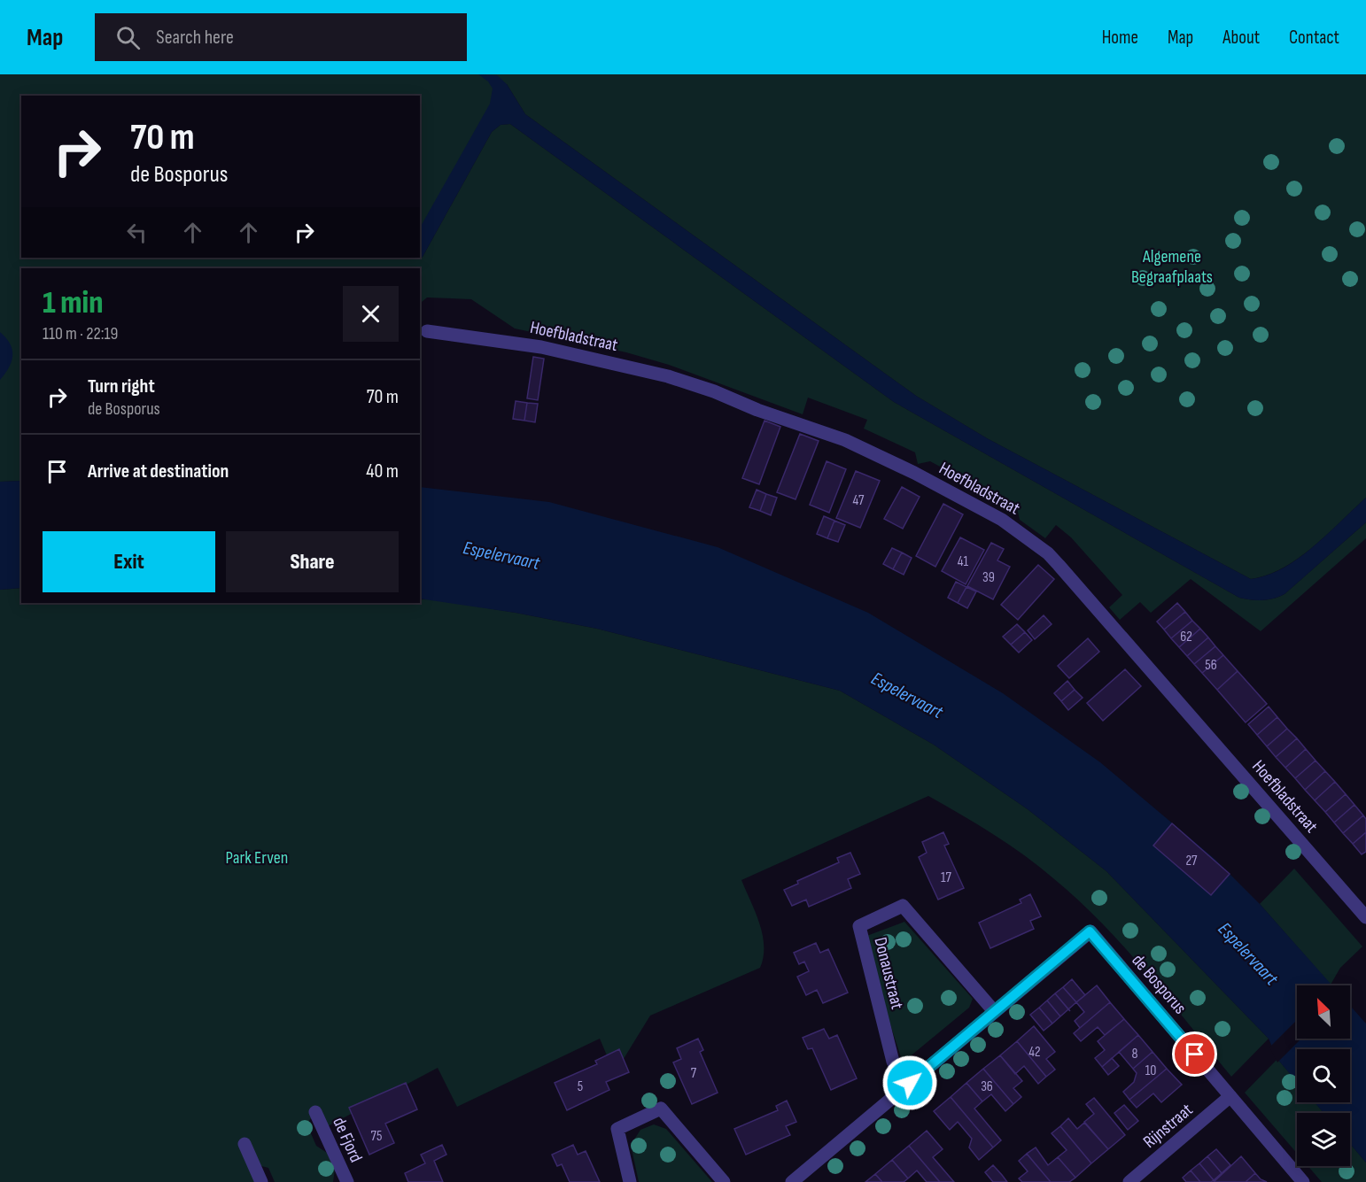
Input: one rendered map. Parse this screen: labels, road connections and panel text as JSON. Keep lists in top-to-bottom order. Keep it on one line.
{"streets":{"street":["Hoefbladstraat","Donaustraat","de Bosporus","Rijnstraat","de Fjord"]},"crossings":[["Donaustraat","de Bosporus"],["de Bosporus","Rijnstraat"]],"water":["Espelervaart"],"parks":["Algemene Begraafplaats","Park Erven"],"house_numbers":["47","41","39","62","56","27","17","42","8","10","7","5","36","75"],"north":"top left","page":{"header":"Map","search":"Search here","nav":["Home","Map","About","Contact"],"turn":["70 m","de Bosporus"],"heading":["1 min","110 m · 22:19"],"list":[{"name":"Turn right","note":"de Bosporus","value":"70 m"},{"name":"Arrive at destination","value":"40 m"}],"buttons":["Exit","Share"]}}
